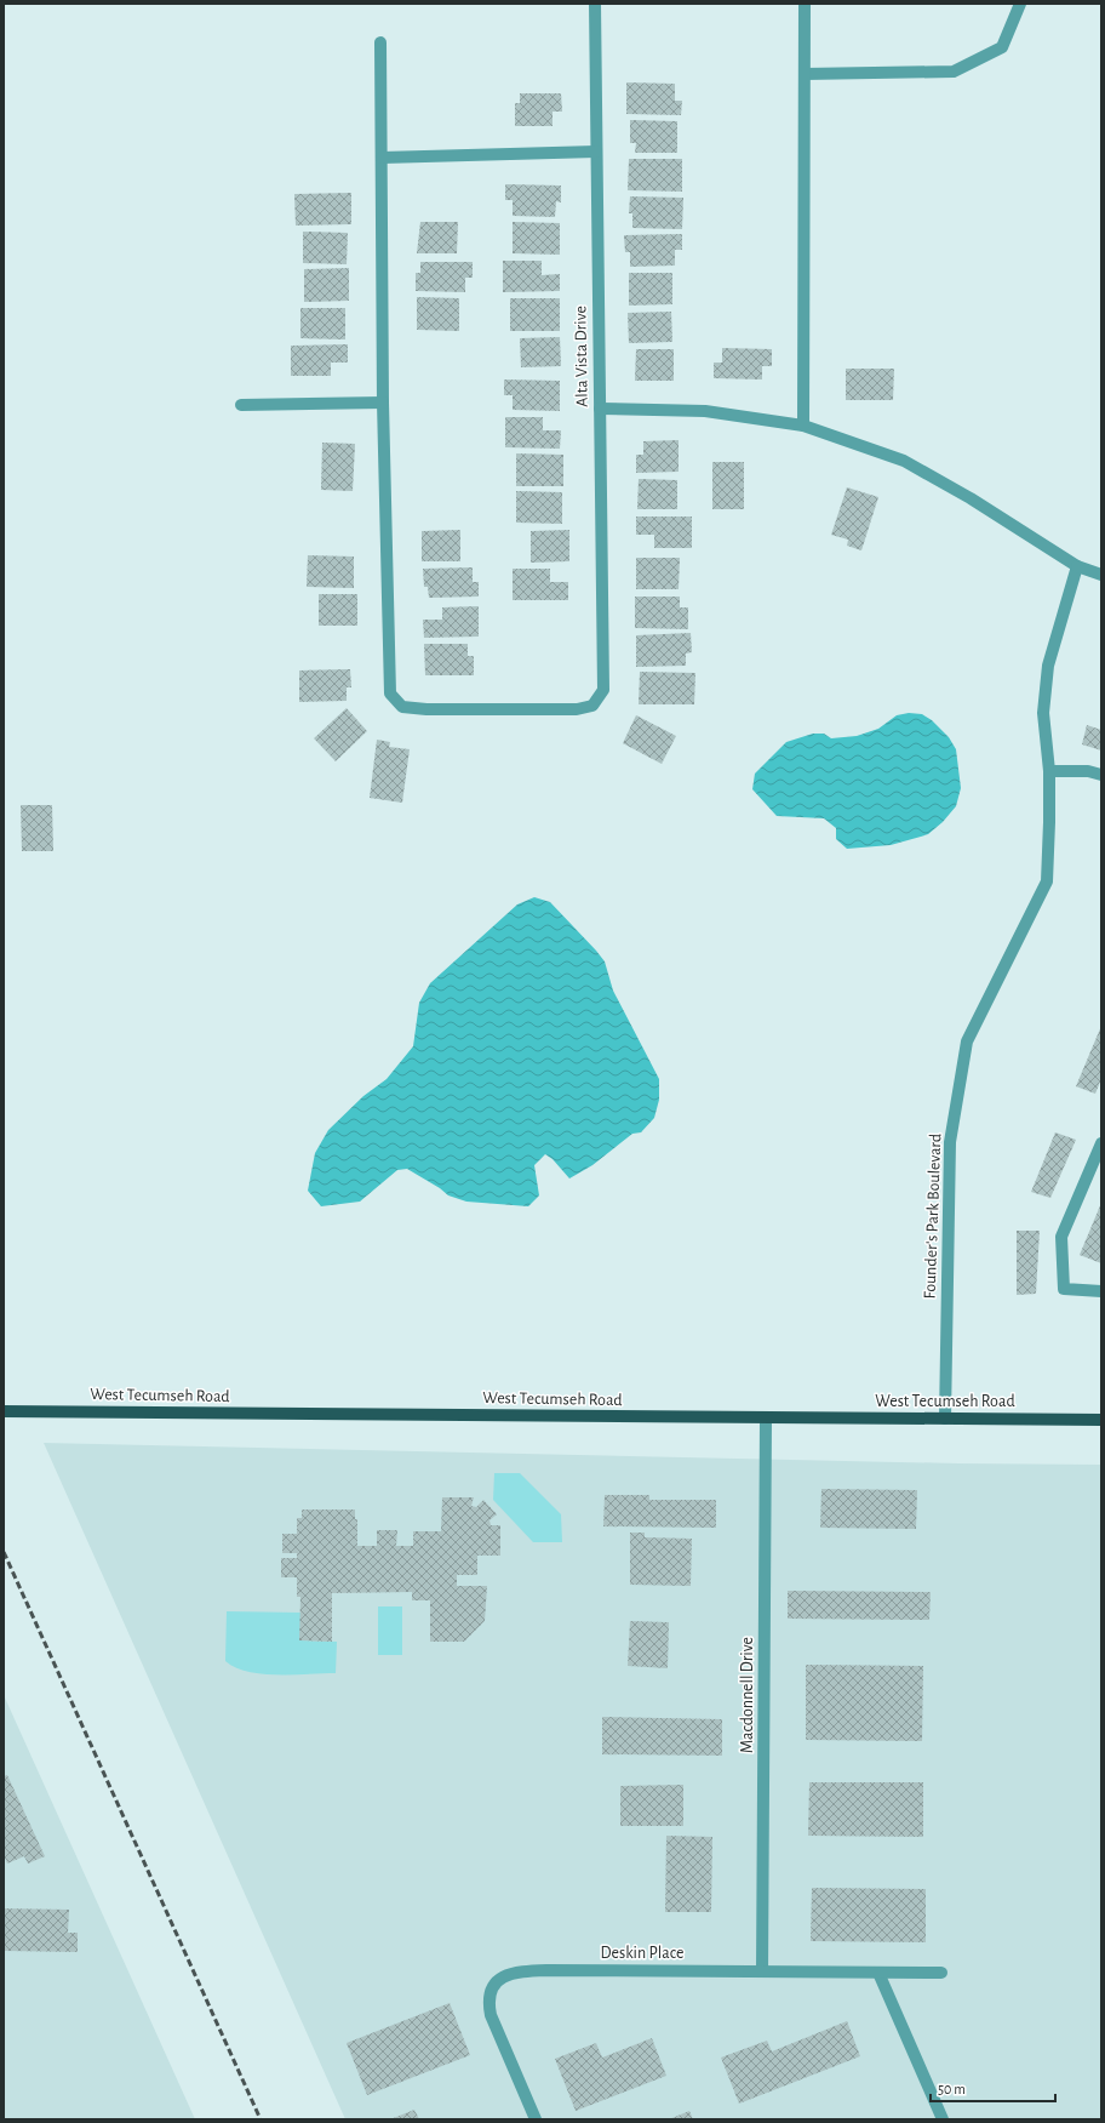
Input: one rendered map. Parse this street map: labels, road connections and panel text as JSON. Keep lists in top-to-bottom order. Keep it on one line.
{"streets":{"main road":["West Tecumseh Road"],"street":["Alta Vista Drive","Founder's Park Boulevard","Macdonnell Drive","Deskin Place"]},"crossings":[["Founder's Park Boulevard","West Tecumseh Road"],["West Tecumseh Road","Macdonnell Drive"],["Macdonnell Drive","Deskin Place"]],"scale_bar":"50 m"}
